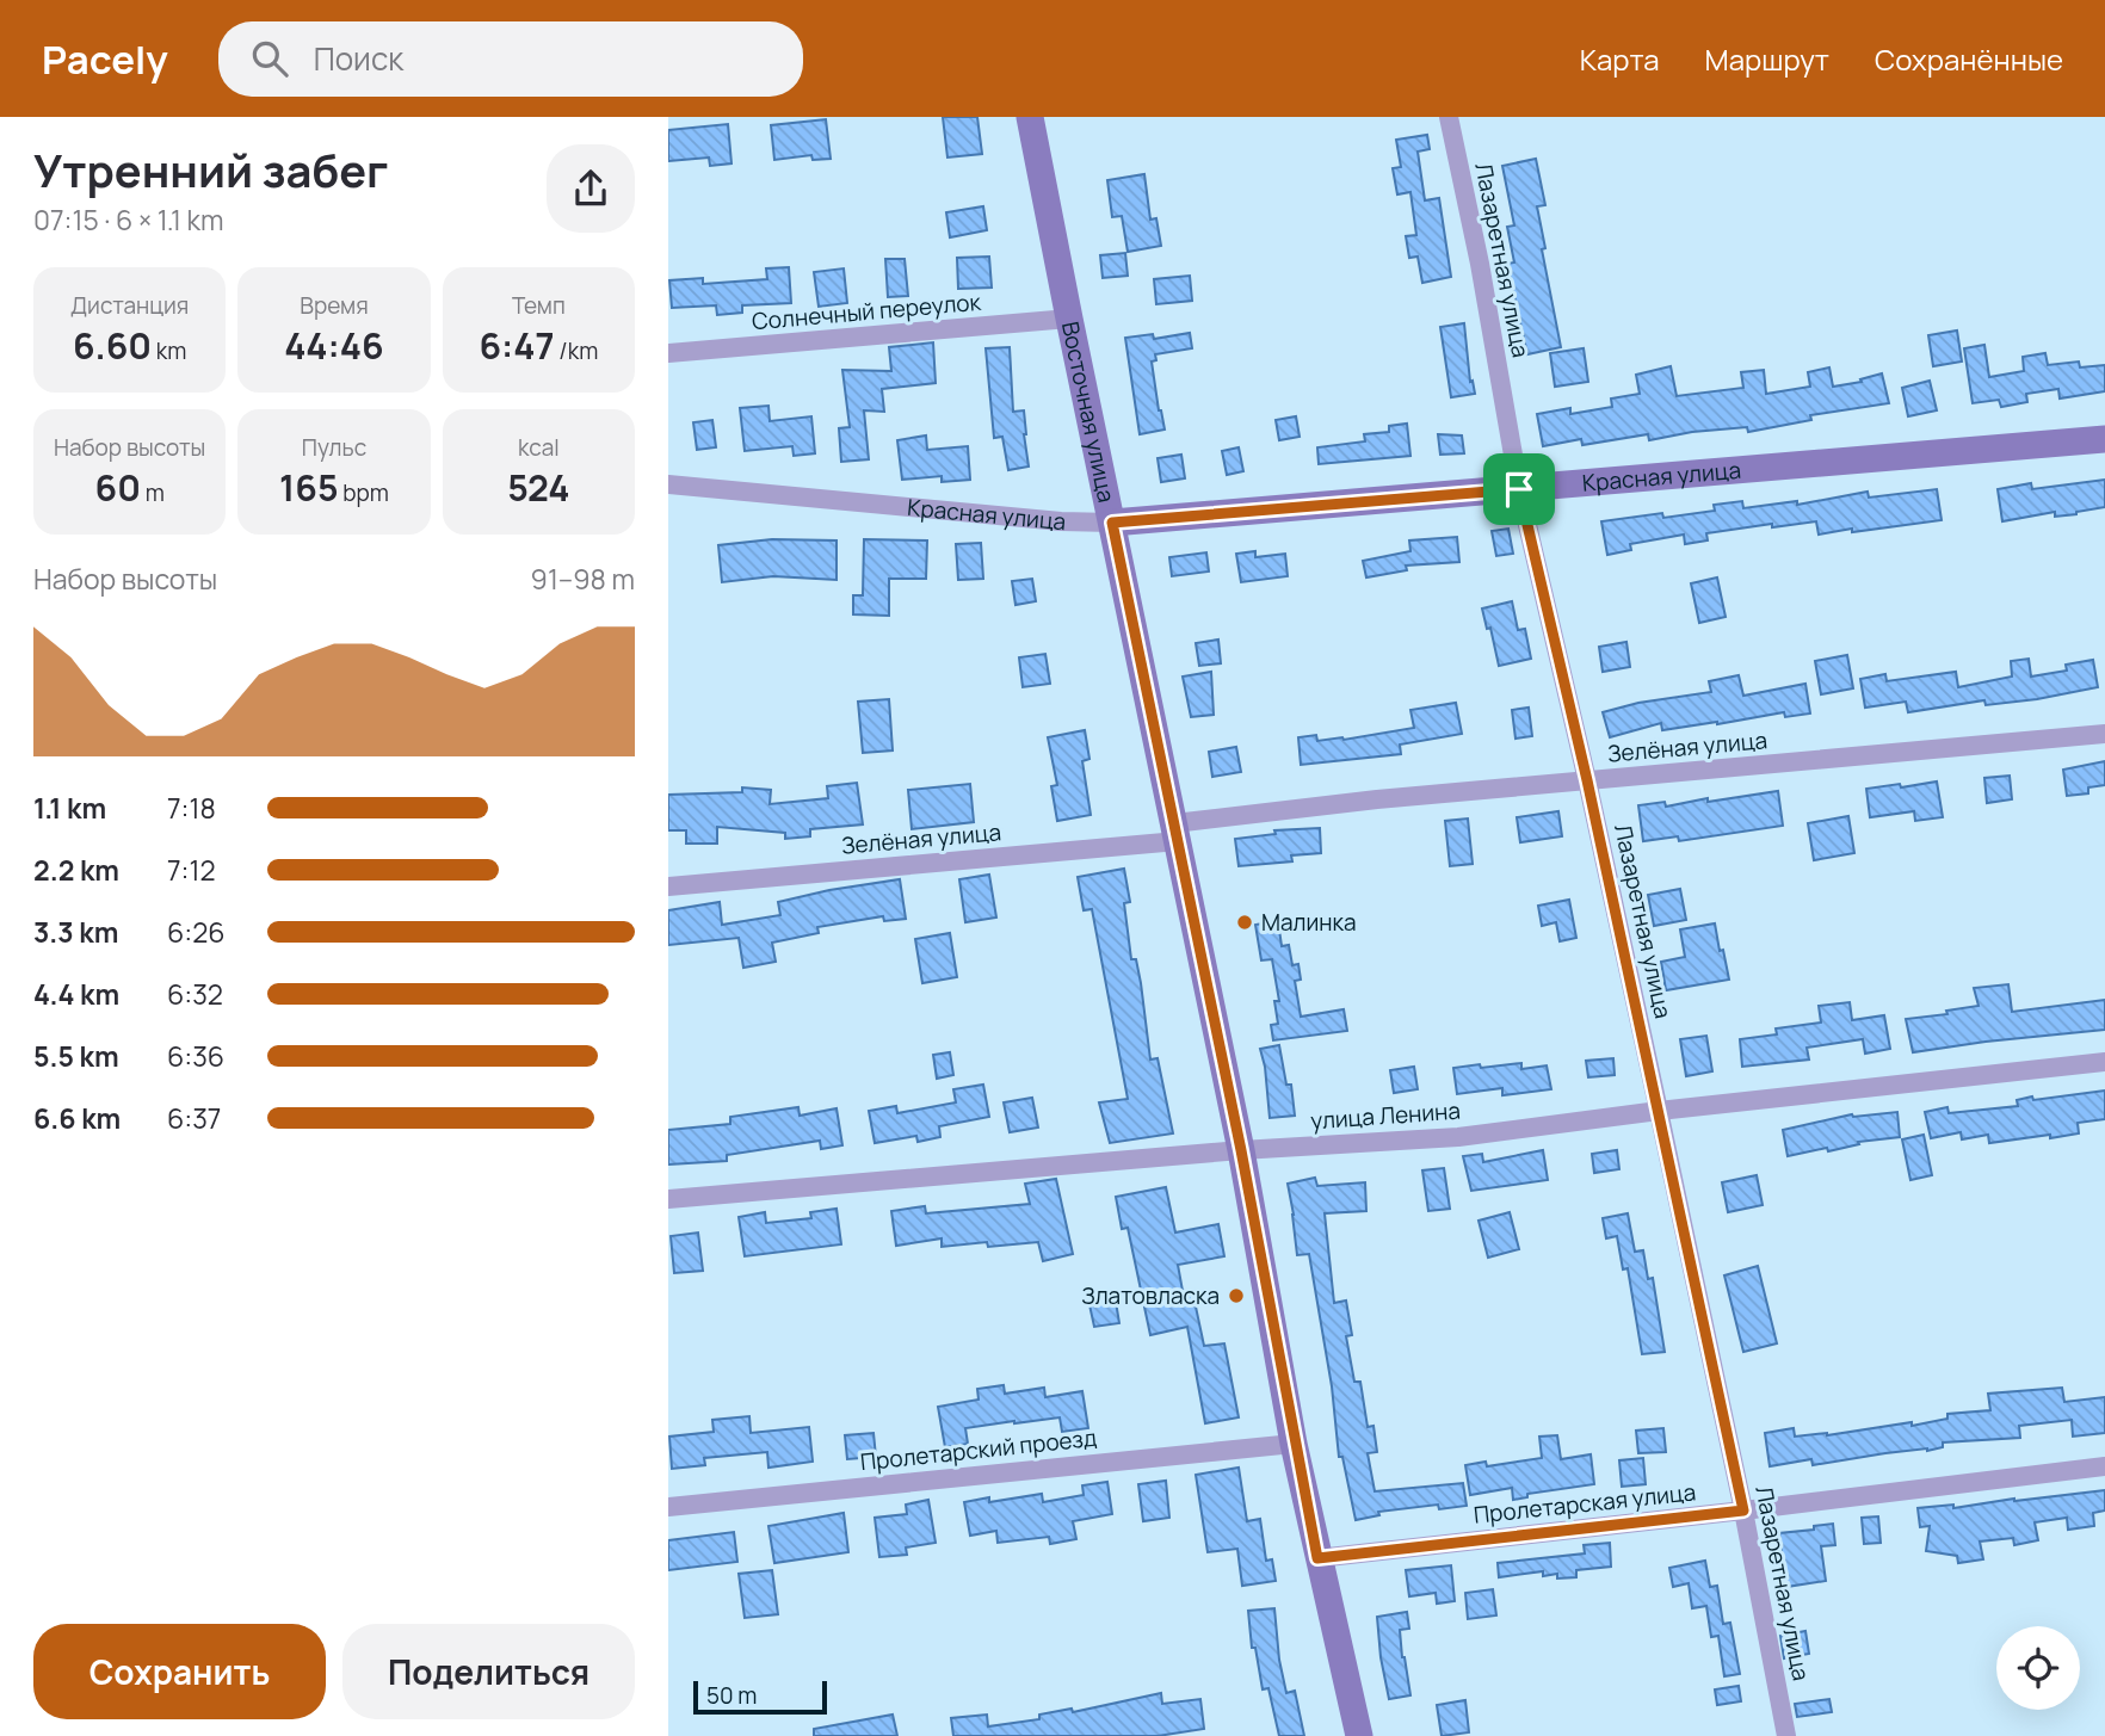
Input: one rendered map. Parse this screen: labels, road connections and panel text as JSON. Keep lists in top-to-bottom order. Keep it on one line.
{"streets":{"street":["Лазаретная улица","Солнечный переулок","Восточная улица","Красная улица","Зелёная улица","улица Ленина","Пролетарский проезд","Пролетарская улица"]},"crossings":[["Лазаретная улица","Красная улица"],["Лазаретная улица","Зелёная улица"],["Лазаретная улица","улица Ленина"],["Лазаретная улица","Пролетарская улица"],["Солнечный переулок","Восточная улица"],["Восточная улица","Красная улица"],["Восточная улица","Зелёная улица"],["Восточная улица","улица Ленина"],["Восточная улица","Пролетарский проезд"],["Восточная улица","Пролетарская улица"]],"places":["Малинка","Златовласка"],"scale_bar":"50 m","page":{"header":"Pacely","search":"Поиск","nav":["Карта","Маршрут","Сохранённые"],"heading":["Утренний забег","07:15 · 6 × 1.1 km"],"stats":[["Дистанция","6.60 km"],["Время","44:46"],["Темп","6:47 /km"],["Набор высоты","60 m"],["Пульс","165 bpm"],["kcal","524"]],"chart":["Набор высоты","91–98 m"],"list":[{"name":"1.1 km","note":"7:18"},{"name":"2.2 km","note":"7:12"},{"name":"3.3 km","note":"6:26"},{"name":"4.4 km","note":"6:32"},{"name":"5.5 km","note":"6:36"},{"name":"6.6 km","note":"6:37"}],"buttons":["Сохранить","Поделиться"],"scale":"50 m"}}
